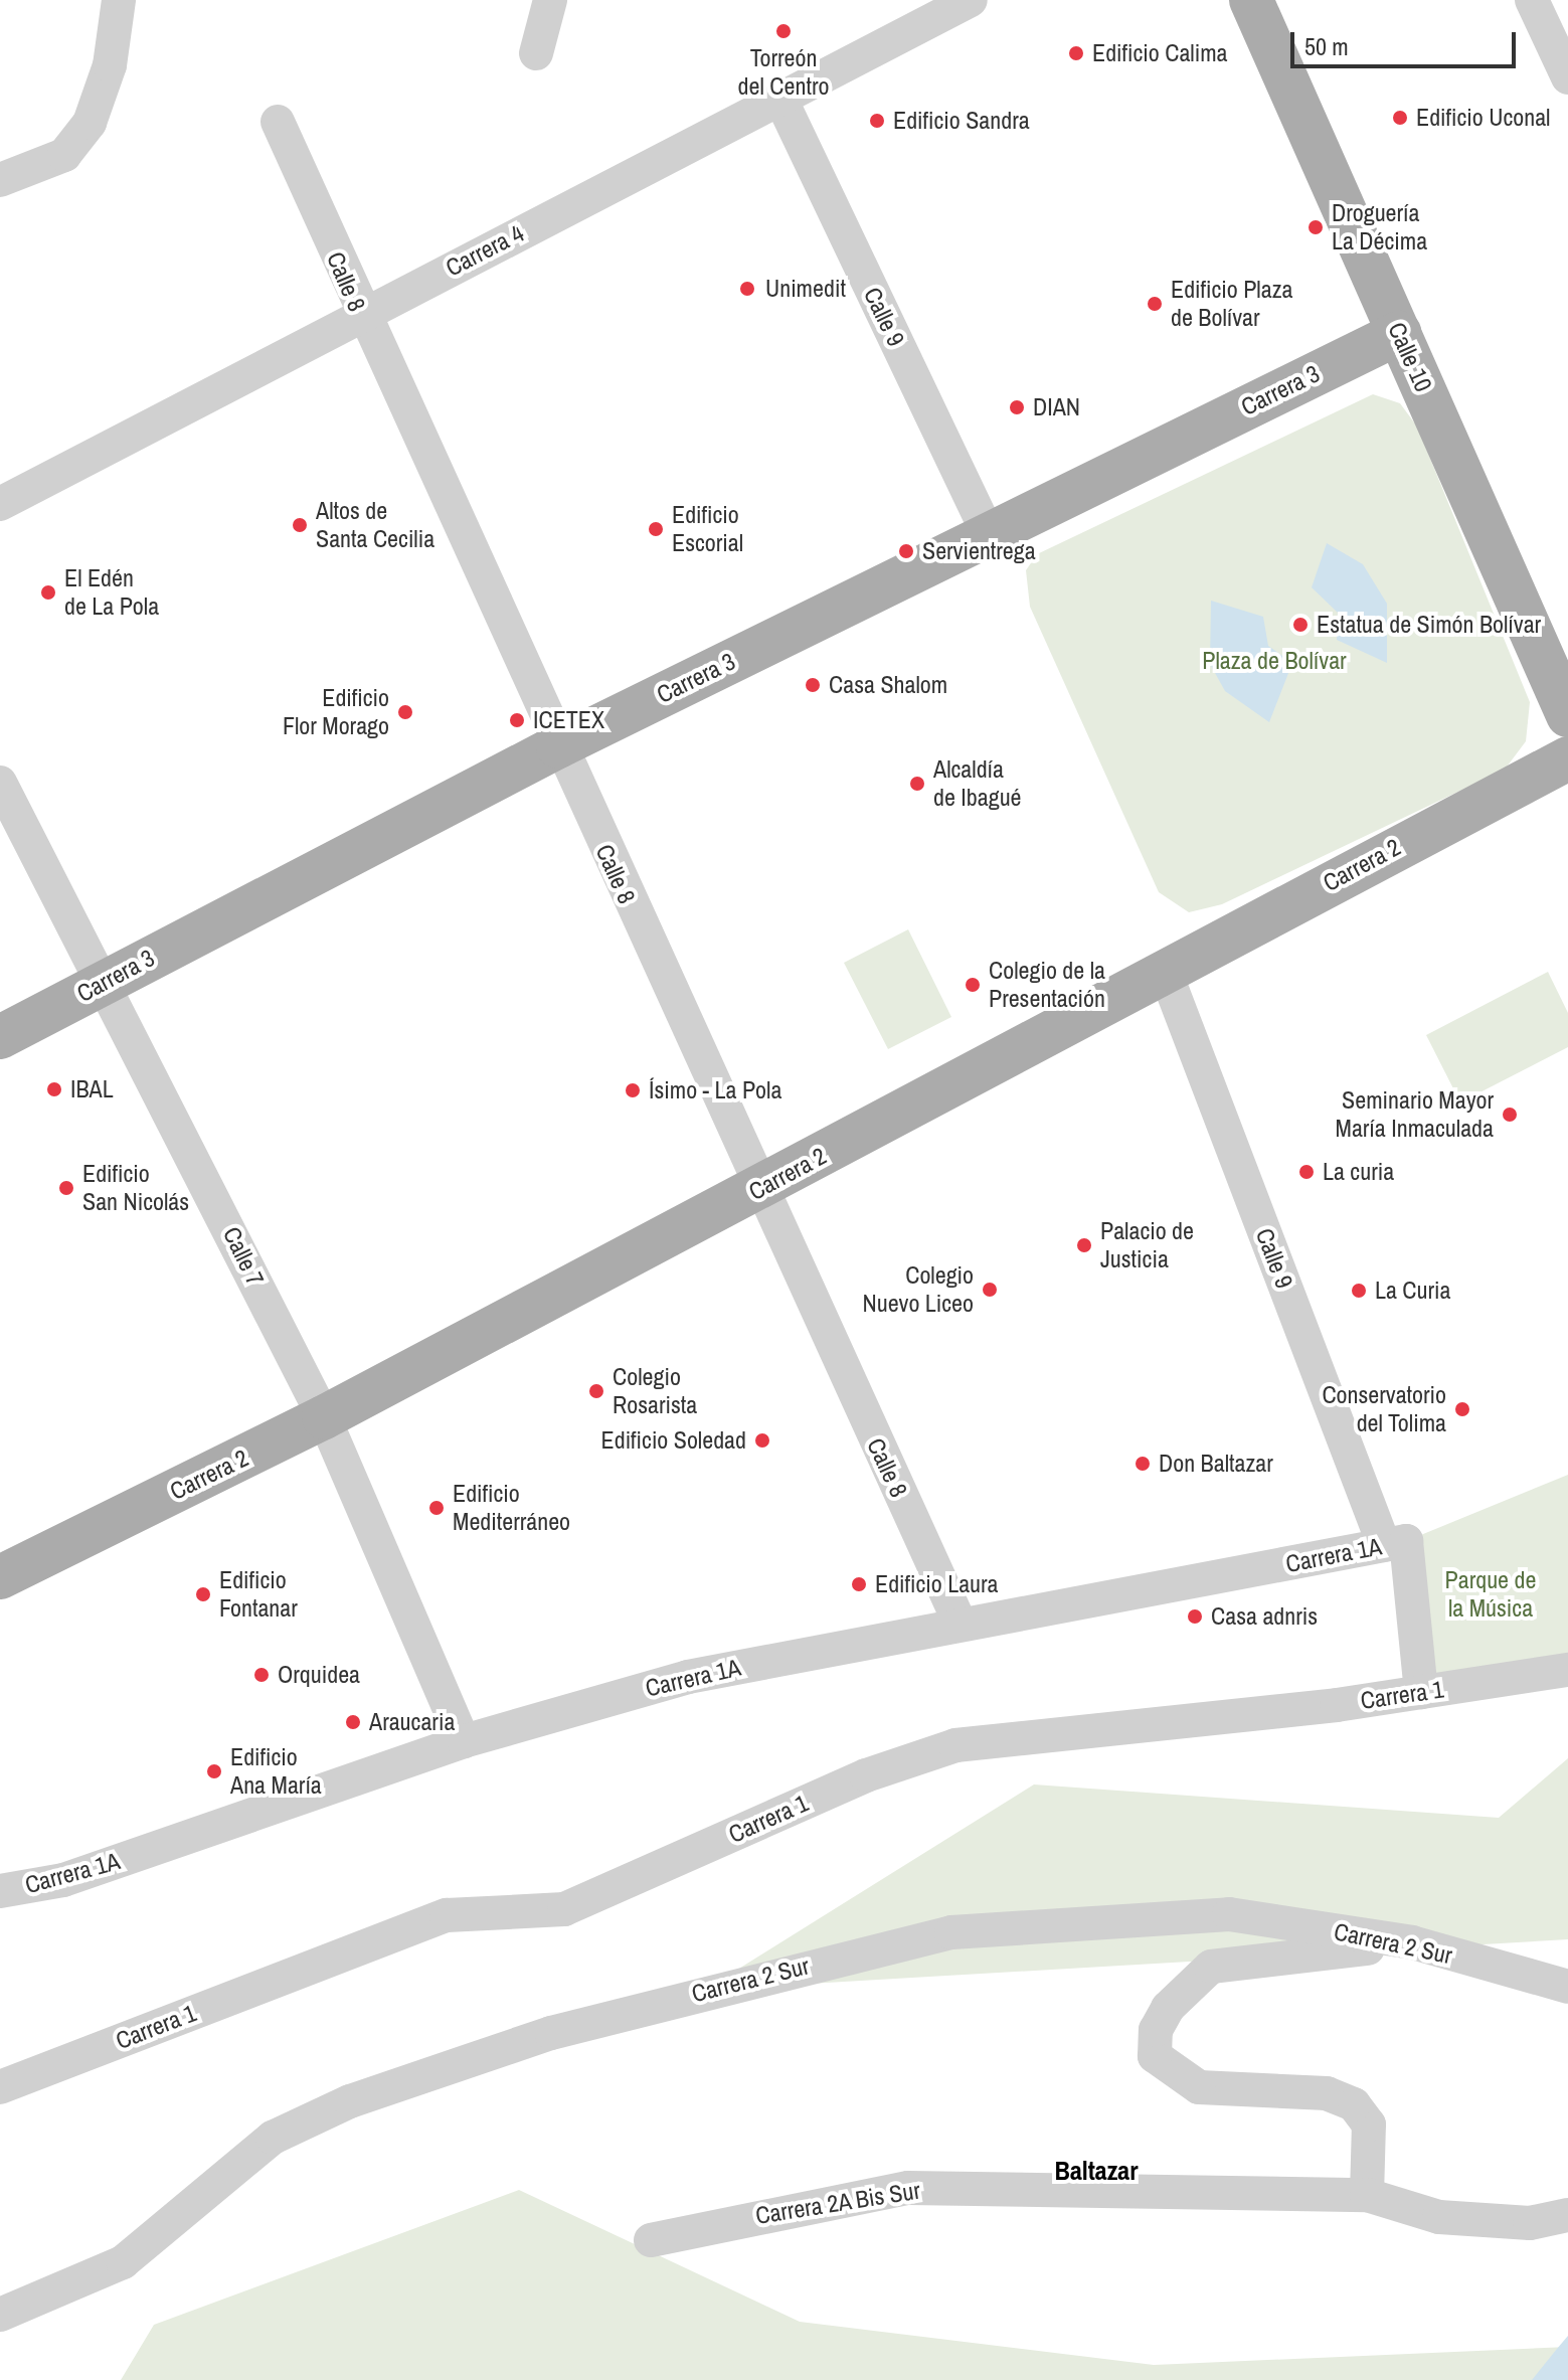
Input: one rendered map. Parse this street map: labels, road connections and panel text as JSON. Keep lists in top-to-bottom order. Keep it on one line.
{"streets":{"main road":["Calle 10","Carrera 3","Carrera 2"],"street":["Carrera 4","Calle 8","Calle 9","Calle 7","Carrera 1A","Carrera 1","Carrera 2 Sur","Carrera 2A Bis Sur"]},"crossings":[["Carrera 4","Calle 8"],["Carrera 4","Calle 9"],["Calle 8","Carrera 3"],["Calle 8","Carrera 2"],["Calle 8","Carrera 1A"],["Calle 9","Carrera 3"],["Calle 9","Carrera 2"],["Calle 9","Carrera 1A"],["Calle 9","Carrera 1"],["Calle 10","Carrera 3"],["Carrera 3","Calle 7"],["Carrera 2","Calle 7"],["Calle 7","Carrera 1A"]],"districts":["Baltazar"],"parks":["Plaza de Bolívar","Parque de la Música"],"places":["Torreón del Centro","Edificio Calima","Edificio Uconal","Edificio Sandra","Droguería La Décima","Unimedit","Edificio Plaza de Bolívar","DIAN","Altos de Santa Cecilia","Edificio Escorial","Servientrega","El Edén de La Pola","Estatua de Simón Bolívar","Casa Shalom","Edificio Flor Morago","ICETEX","Alcaldía de Ibagué","Colegio de la Presentación","IBAL","Ísimo - La Pola","Seminario Mayor María Inmaculada","La curia","Edificio San Nicolás","Palacio de Justicia","Colegio Nuevo Liceo","La Curia","Colegio Rosarista","Conservatorio del Tolima","Edificio Soledad","Don Baltazar","Edificio Mediterráneo","Edificio Laura","Edificio Fontanar","Casa adnris","Orquidea","Araucaria","Edificio Ana María"],"scale_bar":"50 m"}
